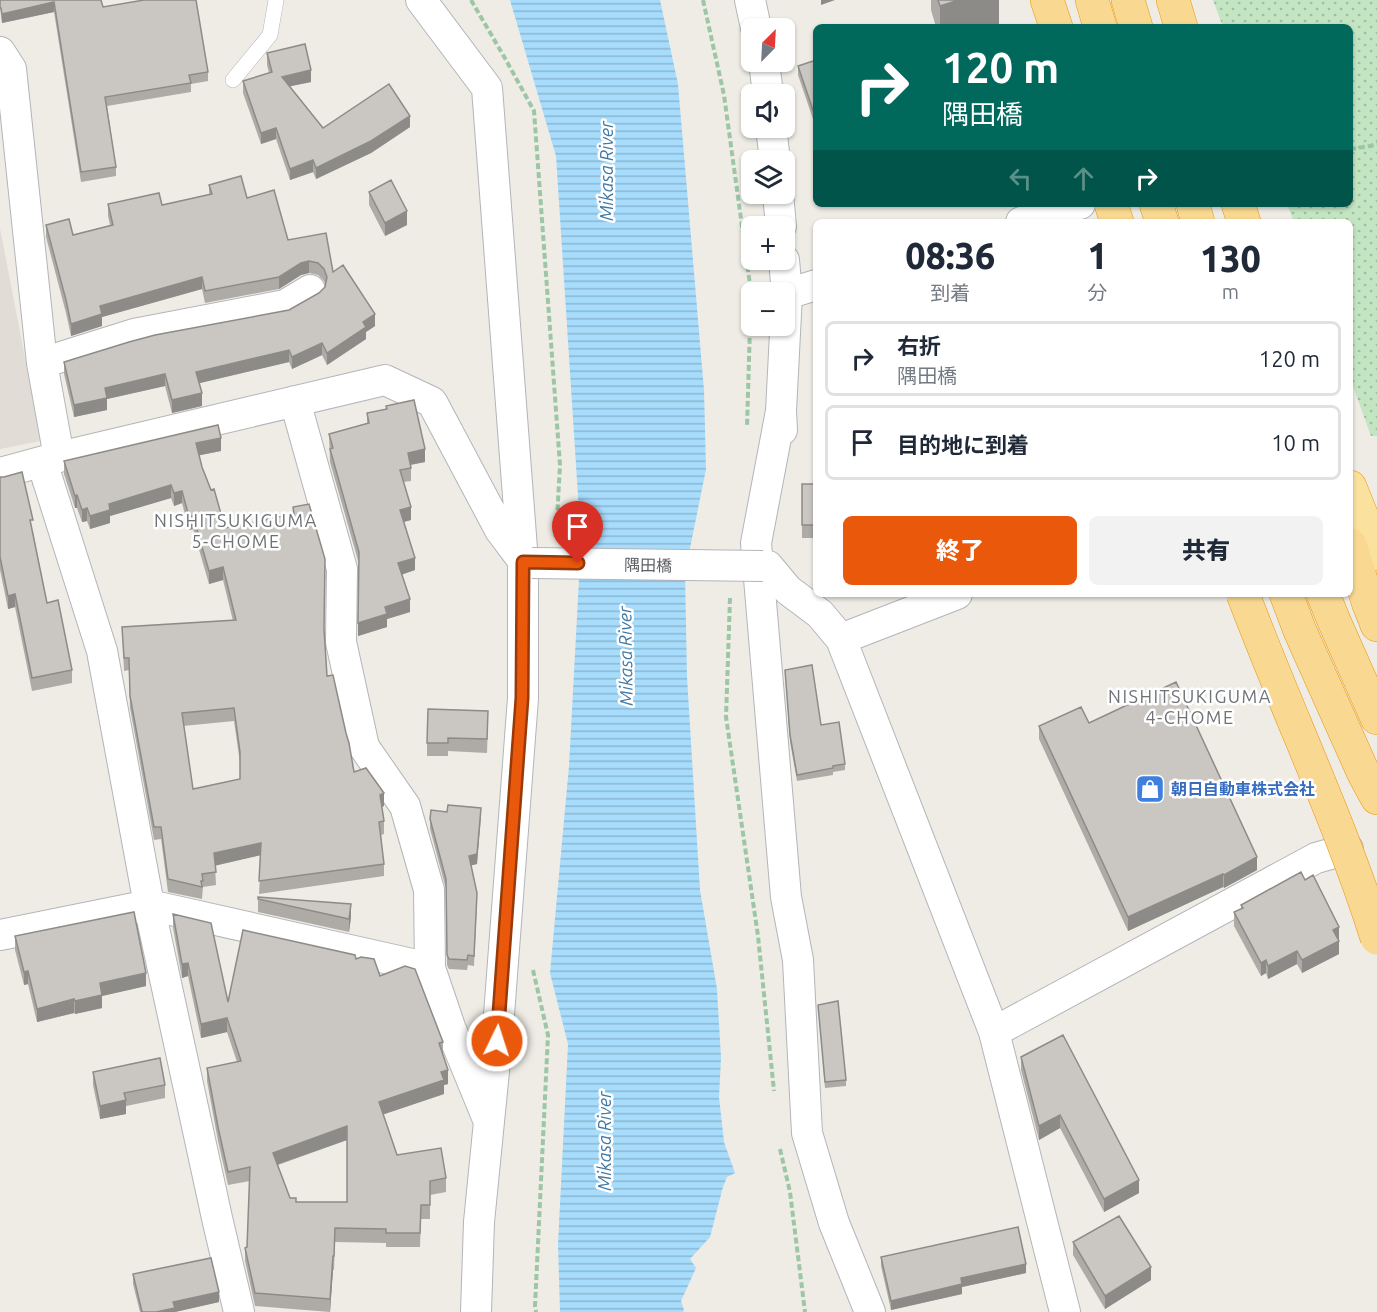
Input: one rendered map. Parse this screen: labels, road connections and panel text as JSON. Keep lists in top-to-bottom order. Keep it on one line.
{"streets":{"street":["隅田橋"]},"districts":["NISHITSUKIGUMA 5-CHOME","NISHITSUKIGUMA 4-CHOME"],"water":["Mikasa River"],"places":{"shop":["朝日自動車株式会社"]},"north":"top right","page":{"map_buttons":["+","−"],"turn":["120 m","隅田橋"],"eta":["08:36","到着","1","分","130","m"],"list":[{"name":"右折","note":"隅田橋","value":"120 m"},{"name":"目的地に到着","value":"10 m"}],"buttons":["終了","共有"]}}
